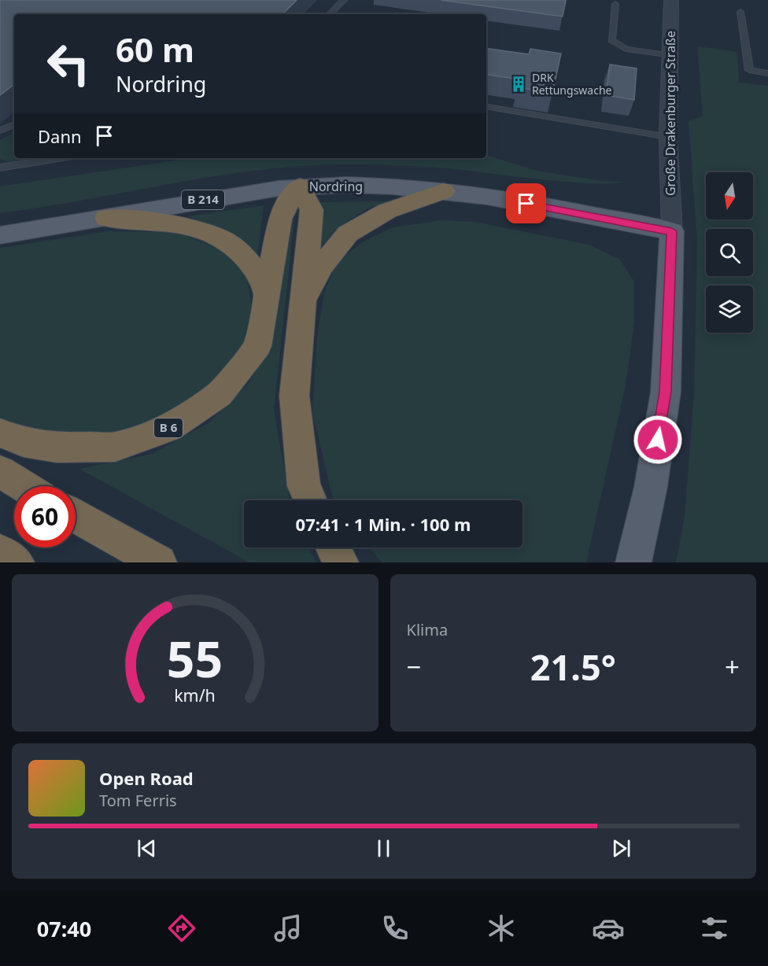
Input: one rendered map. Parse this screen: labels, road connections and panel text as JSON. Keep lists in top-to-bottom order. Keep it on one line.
{"streets":{"highway":["B 214","B 6"],"main road":["Große Drakenburger Straße","Nordring"]},"crossings":[["Große Drakenburger Straße","Nordring"],["Nordring","B 214"],["Nordring","B 6"],["B 214","B 6"]],"places":{"building":["DRK Rettungswache"]},"north":"bottom","page":{"turn":["60 m","Nordring"],"then":"Dann","limit":"60","trip":"07:41 · 1 Min. · 100 m","tile":"Klima","heat":["−","21.5°","+"],"song":["Open Road","Tom Ferris"],"tabs":"07:40","gauge":["55","km/h"]}}
